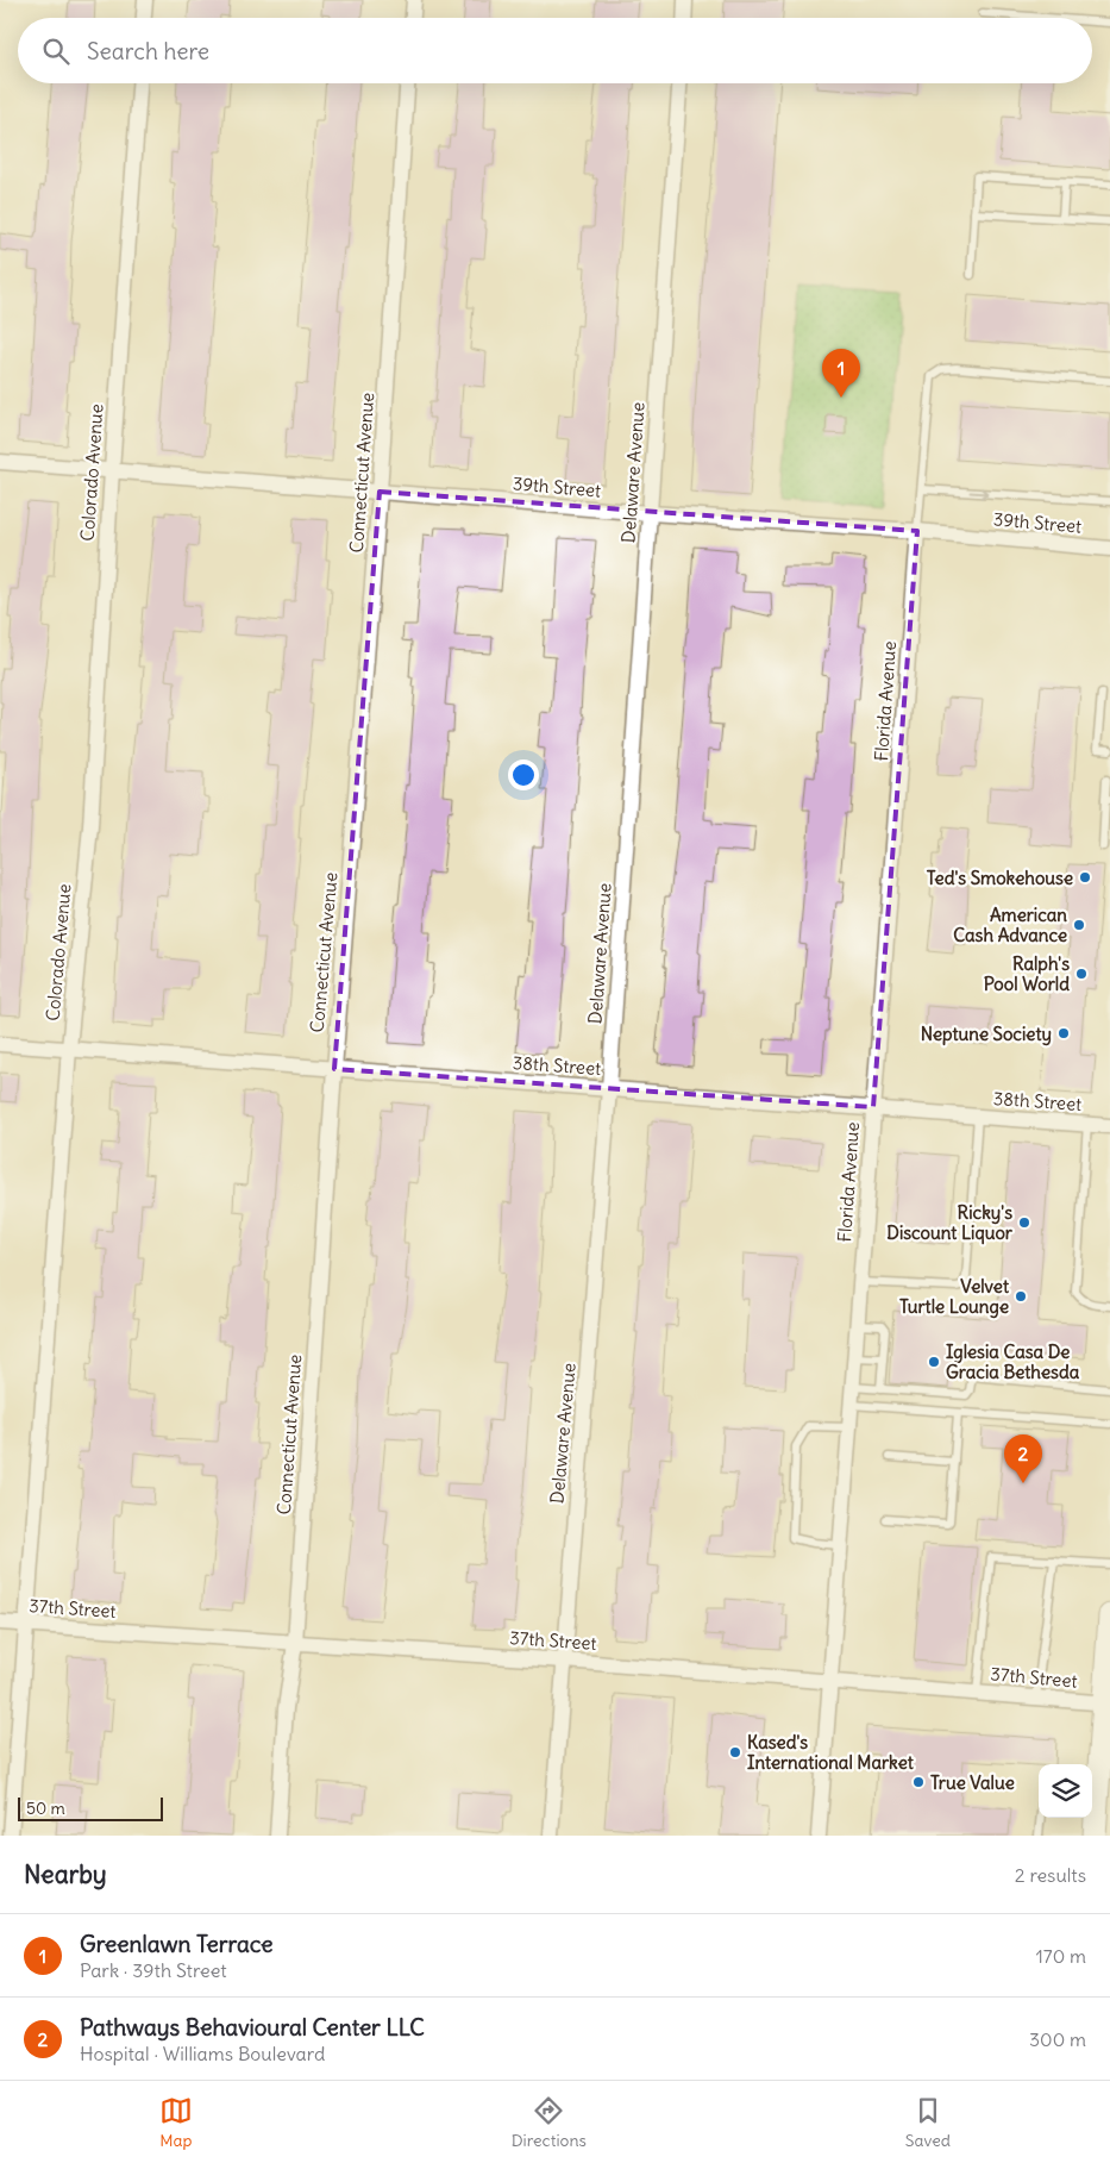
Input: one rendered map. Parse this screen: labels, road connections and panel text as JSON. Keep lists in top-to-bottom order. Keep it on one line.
{"streets":{"street":["Colorado Avenue","Connecticut Avenue","Delaware Avenue","39th Street","Florida Avenue","38th Street","37th Street"]},"crossings":[["Colorado Avenue","39th Street"],["Colorado Avenue","38th Street"],["Colorado Avenue","37th Street"],["Connecticut Avenue","39th Street"],["Connecticut Avenue","38th Street"],["Connecticut Avenue","37th Street"],["Delaware Avenue","39th Street"],["Delaware Avenue","38th Street"],["Delaware Avenue","37th Street"],["39th Street","Florida Avenue"],["Florida Avenue","38th Street"],["Florida Avenue","37th Street"]],"places":["Ted's Smokehouse","American Cash Advance","Ralph's Pool World","Neptune Society","Ricky's Discount Liquor","Velvet Turtle Lounge","Iglesia Casa De Gracia Bethesda","Kased's International Market","True Value"],"scale_bar":"50 m","page":{"search":"Search here","pins":["1","2"],"scale":"50 m","heading":["Nearby","2 results"],"list":[{"mark":"1","name":"Greenlawn Terrace","note":"Park · 39th Street","value":"170 m"},{"mark":"2","name":"Pathways Behavioural Center LLC","note":"Hospital · Williams Boulevard","value":"300 m"}],"nav":["Map","Directions","Saved"]}}
